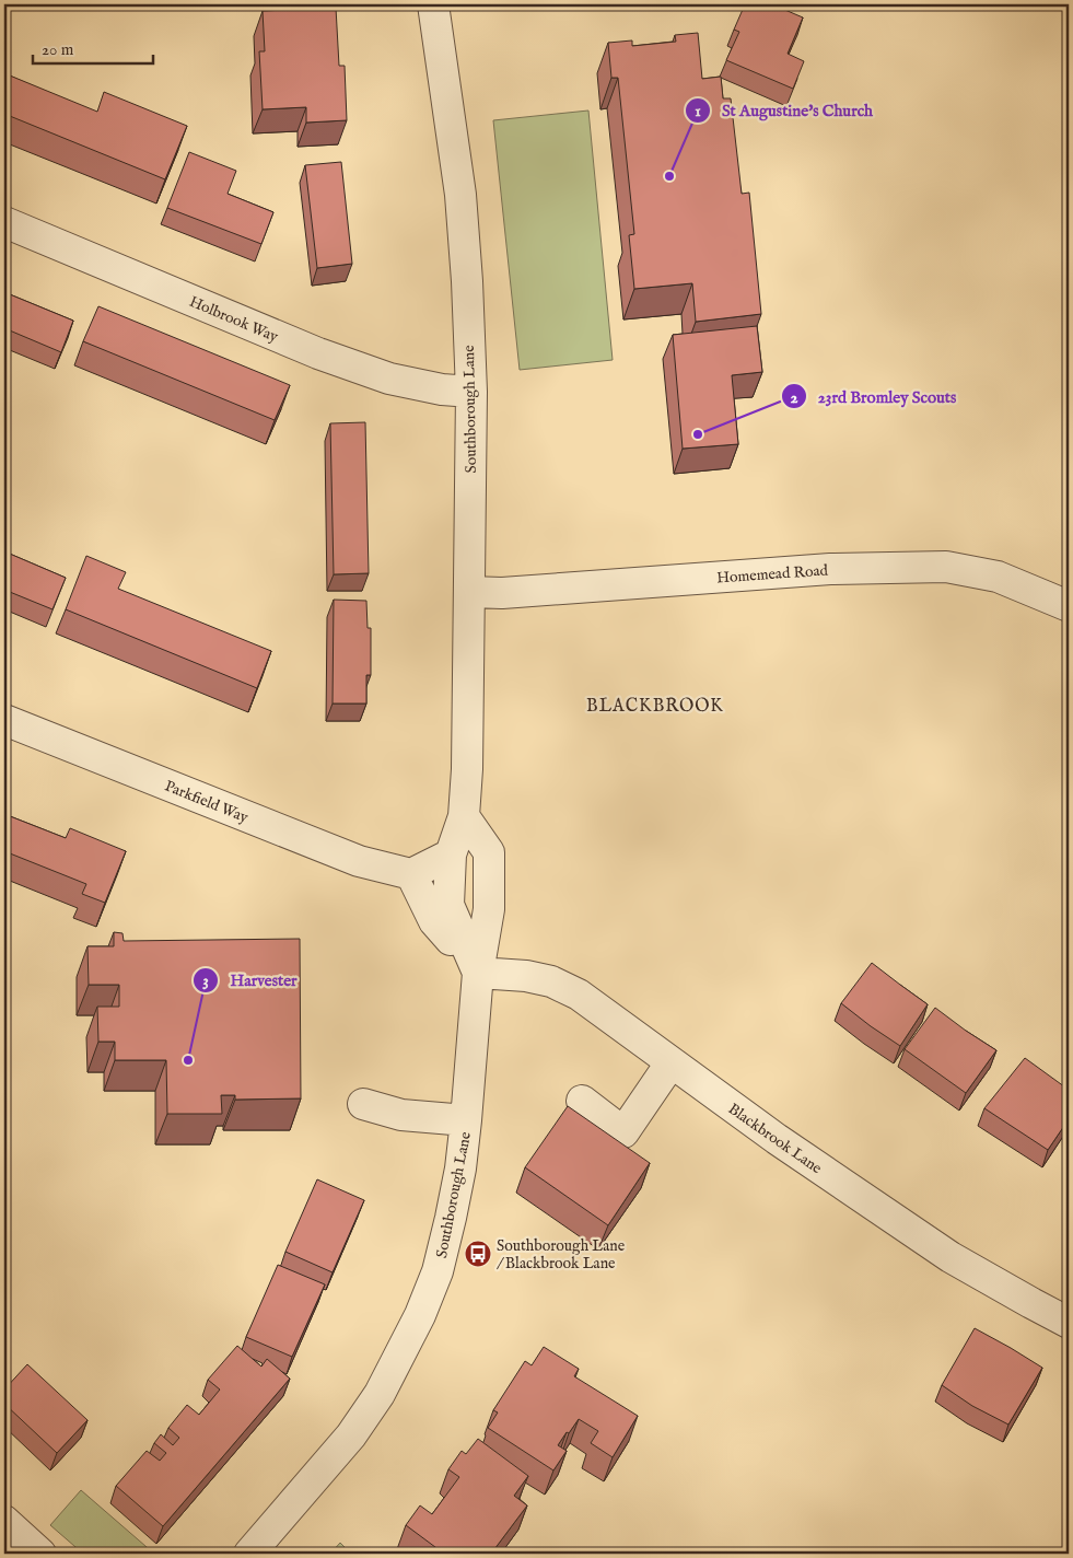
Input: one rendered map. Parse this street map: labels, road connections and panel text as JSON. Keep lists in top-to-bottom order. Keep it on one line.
{"streets":{"street":["Holbrook Way","Southborough Lane","Homemead Road","Parkfield Way","Blackbrook Lane"]},"crossings":[["Holbrook Way","Southborough Lane"],["Southborough Lane","Homemead Road"],["Southborough Lane","Blackbrook Lane"]],"districts":["BLACKBROOK"],"places":{"other":["St Augustine's Church","23rd Bromley Scouts","Harvester"],"bus stop":["Southborough Lane / Blackbrook Lane"]},"scale_bar":"20 m"}
